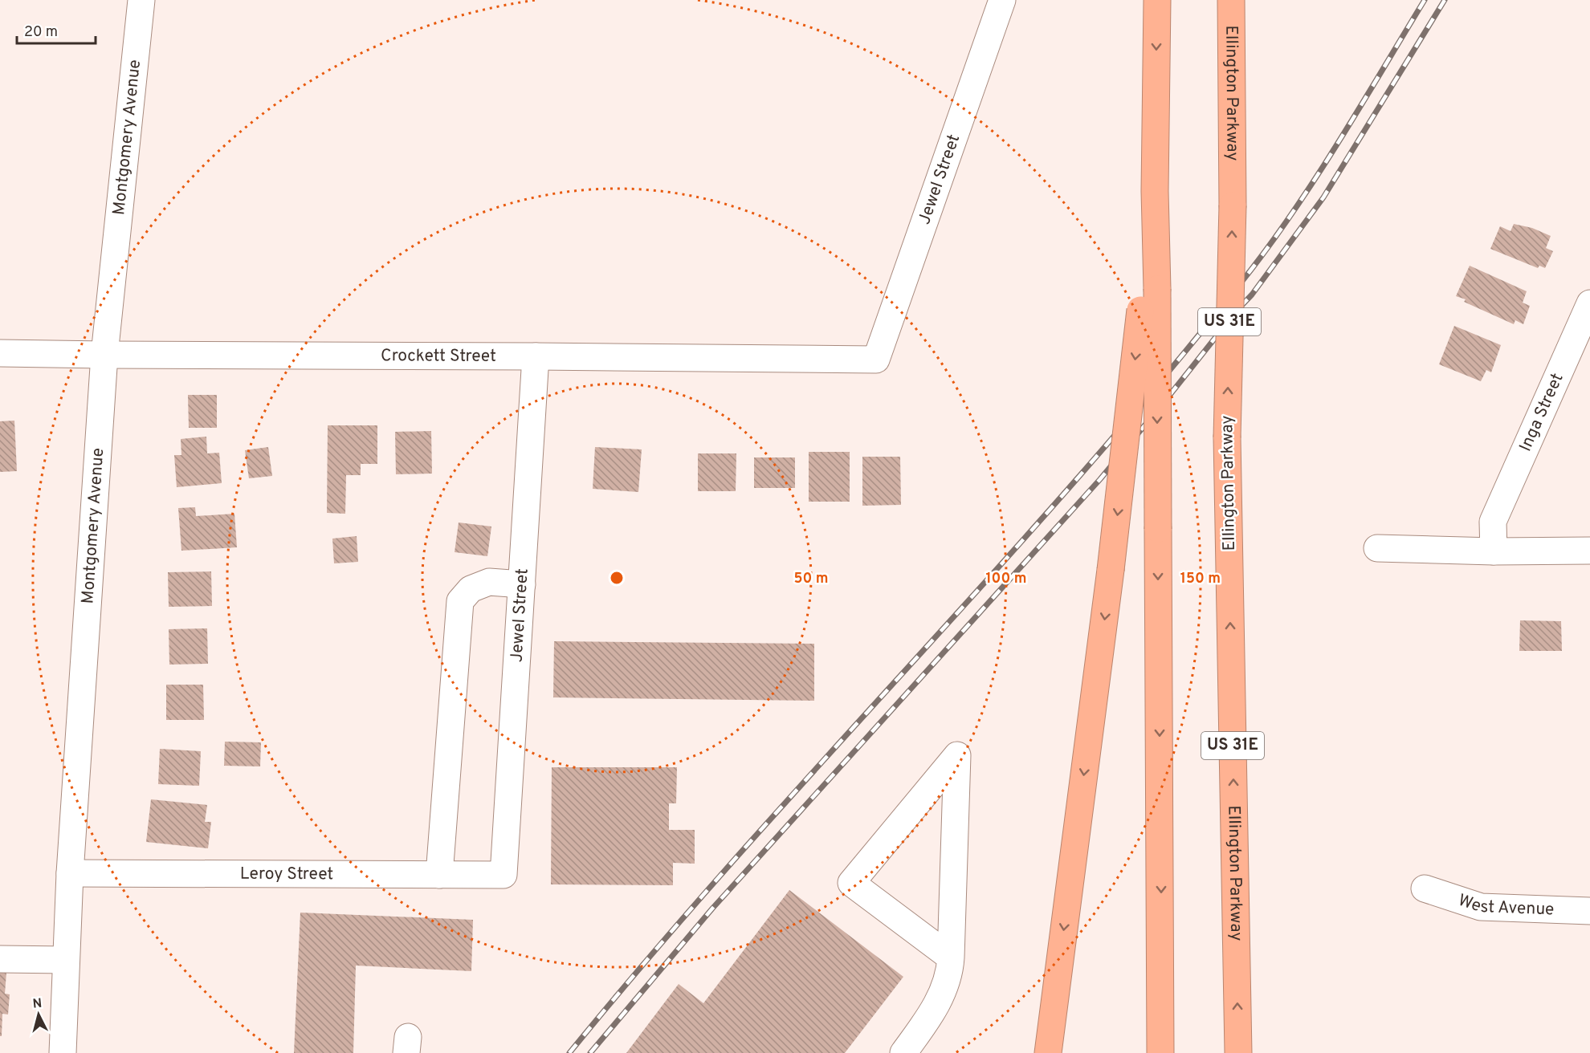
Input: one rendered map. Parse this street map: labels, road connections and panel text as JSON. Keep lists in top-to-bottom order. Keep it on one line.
{"streets":{"highway":["Ellington Parkway","US 31E"],"street":["Montgomery Avenue","Jewel Street","Crockett Street","Inga Street","Leroy Street","West Avenue"]},"crossings":[["Montgomery Avenue","Crockett Street"],["Montgomery Avenue","Leroy Street"],["Jewel Street","Crockett Street"],["Jewel Street","Leroy Street"]],"scale_bar":"20 m","north":"top","rings":["50 m","100 m","150 m"]}
